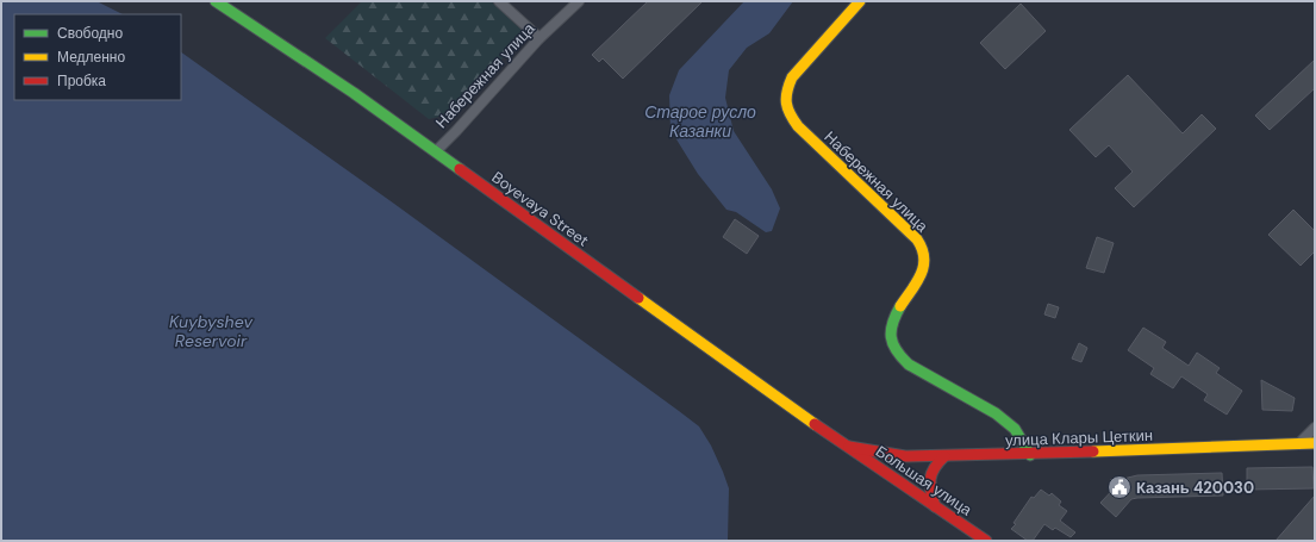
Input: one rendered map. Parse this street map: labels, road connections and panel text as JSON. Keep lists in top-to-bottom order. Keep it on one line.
{"streets":{"main road":["Набережная улица","Boyevaya Street","улица Клары Цеткин","Большая улица"]},"crossings":[["Набережная улица","Boyevaya Street"],["Набережная улица","улица Клары Цеткин"],["Boyevaya Street","улица Клары Цеткин"],["Boyevaya Street","Большая улица"],["улица Клары Цеткин","Большая улица"]],"water":["Старое русло Казанки","Kuybyshev Reservoir"],"places":{"public building":["Казань 420030"]},"legend":["Свободно","Медленно","Пробка"]}
